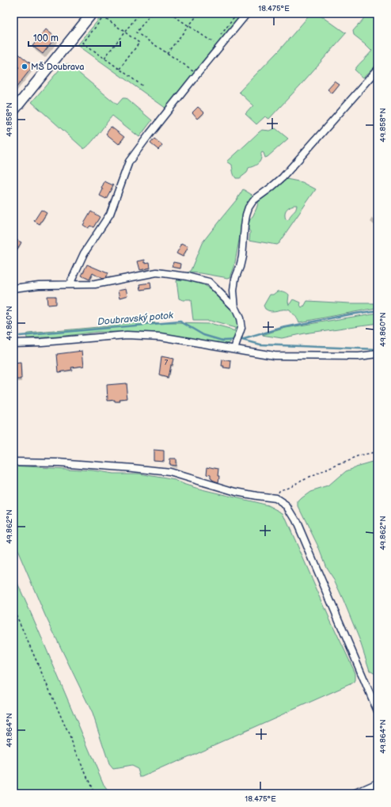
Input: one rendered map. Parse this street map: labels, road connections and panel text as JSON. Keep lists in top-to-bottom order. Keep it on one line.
{"water":["Doubravský potok"],"places":["MŠ Doubrava"],"house_numbers":["7"],"scale_bar":"100 m","coordinates":["18.475°E","49.858°N","49.860°N","49.862°N","49.864°N"]}
